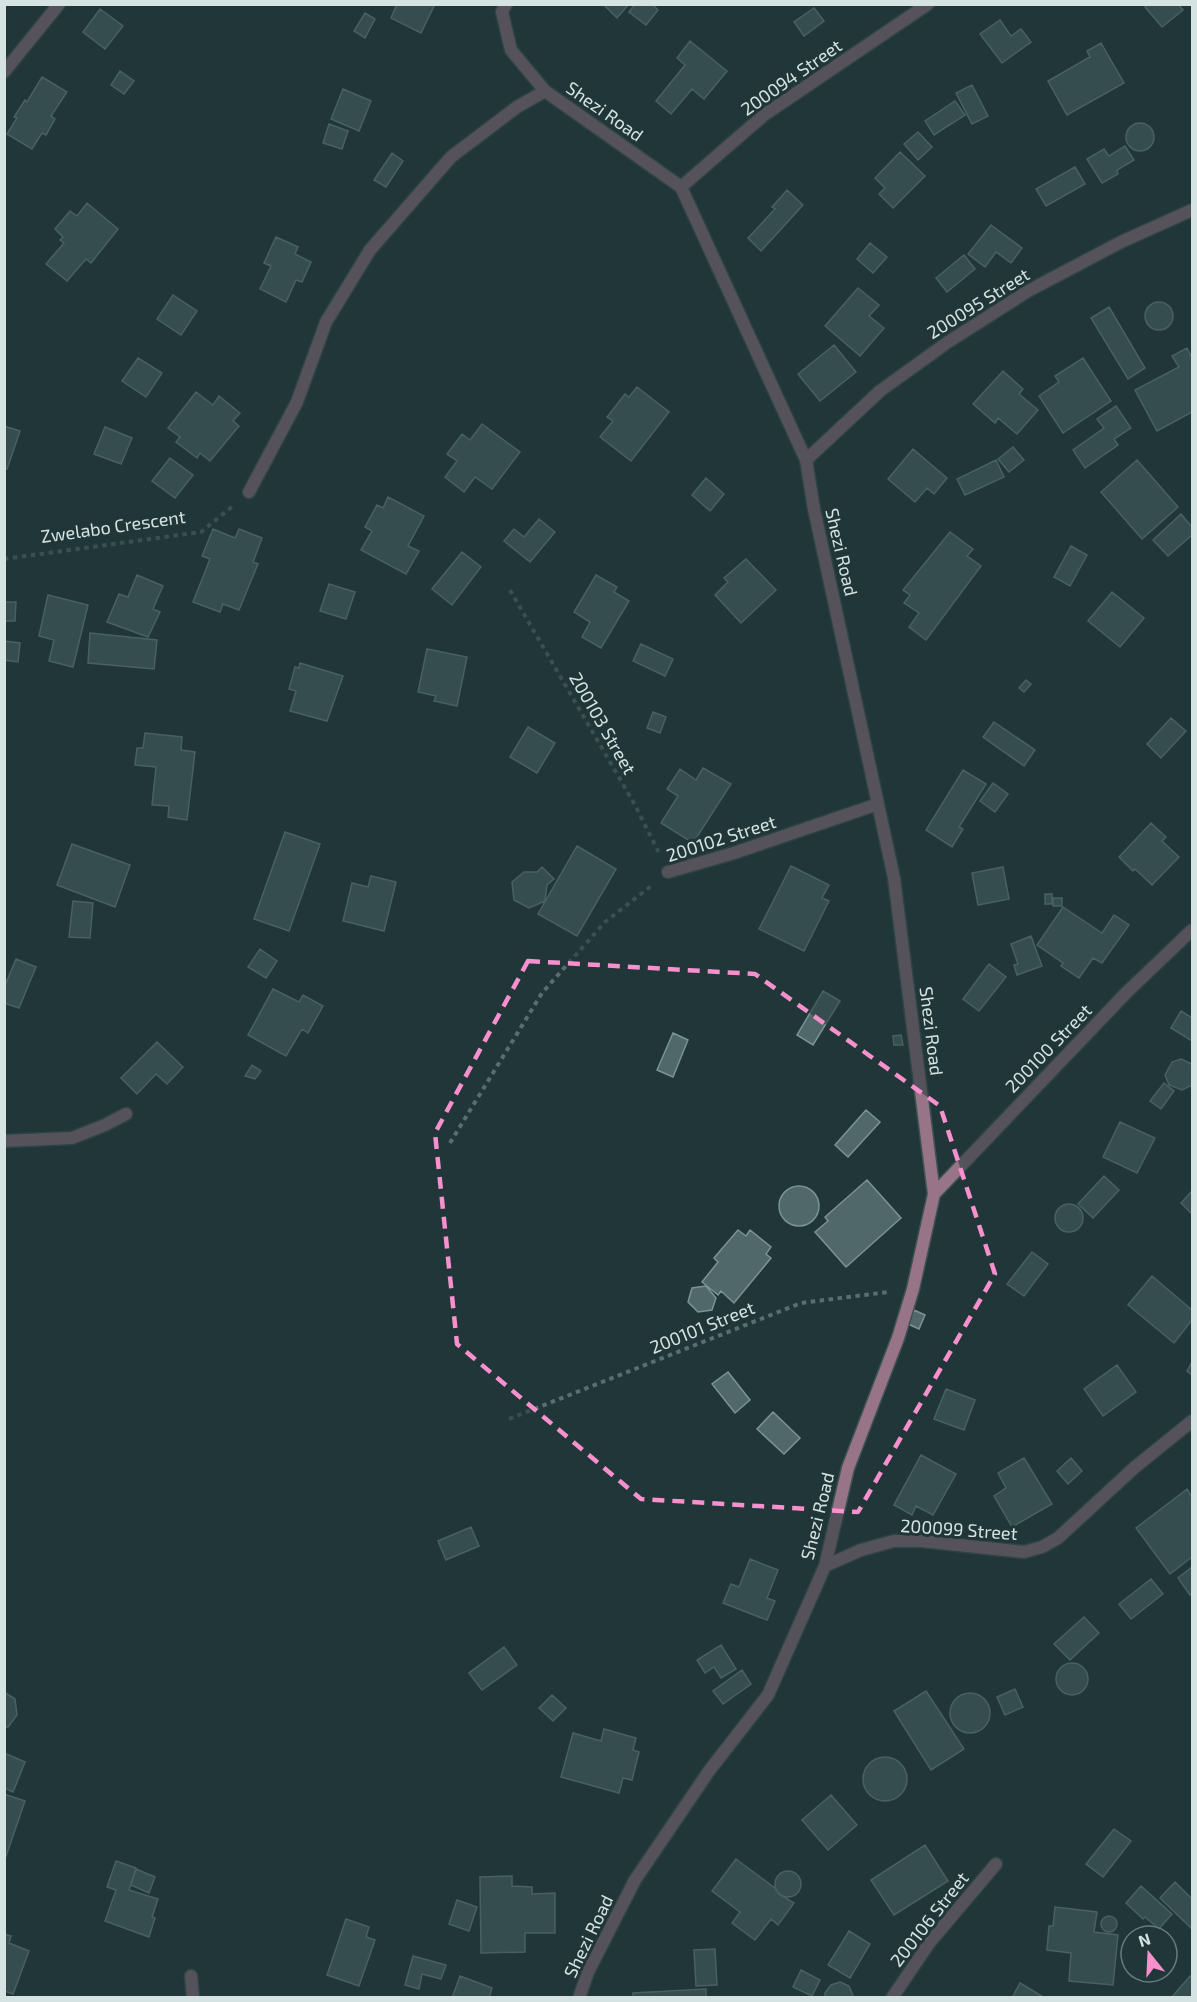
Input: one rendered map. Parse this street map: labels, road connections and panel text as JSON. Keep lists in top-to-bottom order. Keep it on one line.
{"streets":{"street":["200094 Street","Shezi Road","200095 Street","200102 Street","200100 Street","200099 Street","200106 Street"],"path":["Zwelabo Crescent","200103 Street","200101 Street"]},"crossings":[["200094 Street","Shezi Road"],["Shezi Road","200095 Street"],["Shezi Road","200102 Street"],["Shezi Road","200100 Street"],["Shezi Road","200101 Street"],["Shezi Road","200099 Street"],["200103 Street","200102 Street"]],"north":"top"}
